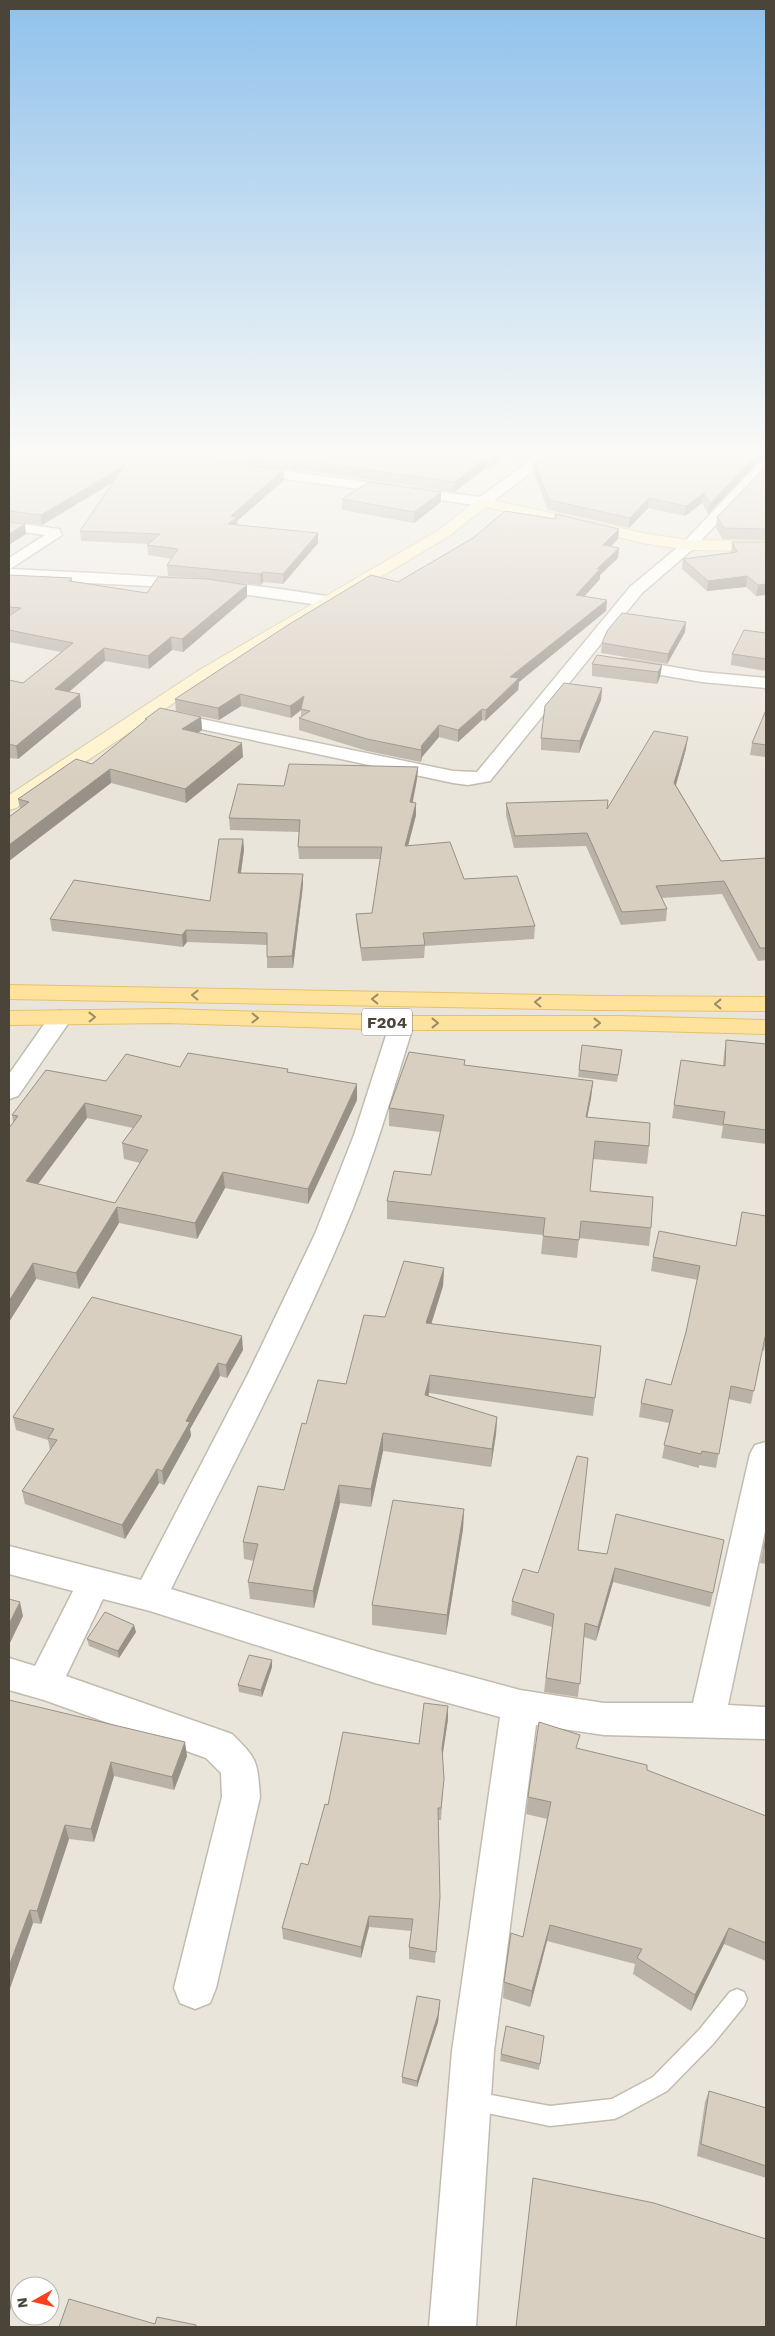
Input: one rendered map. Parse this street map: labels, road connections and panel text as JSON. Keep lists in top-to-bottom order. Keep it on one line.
{"streets":{"main road":["F204"]},"north":"left"}
